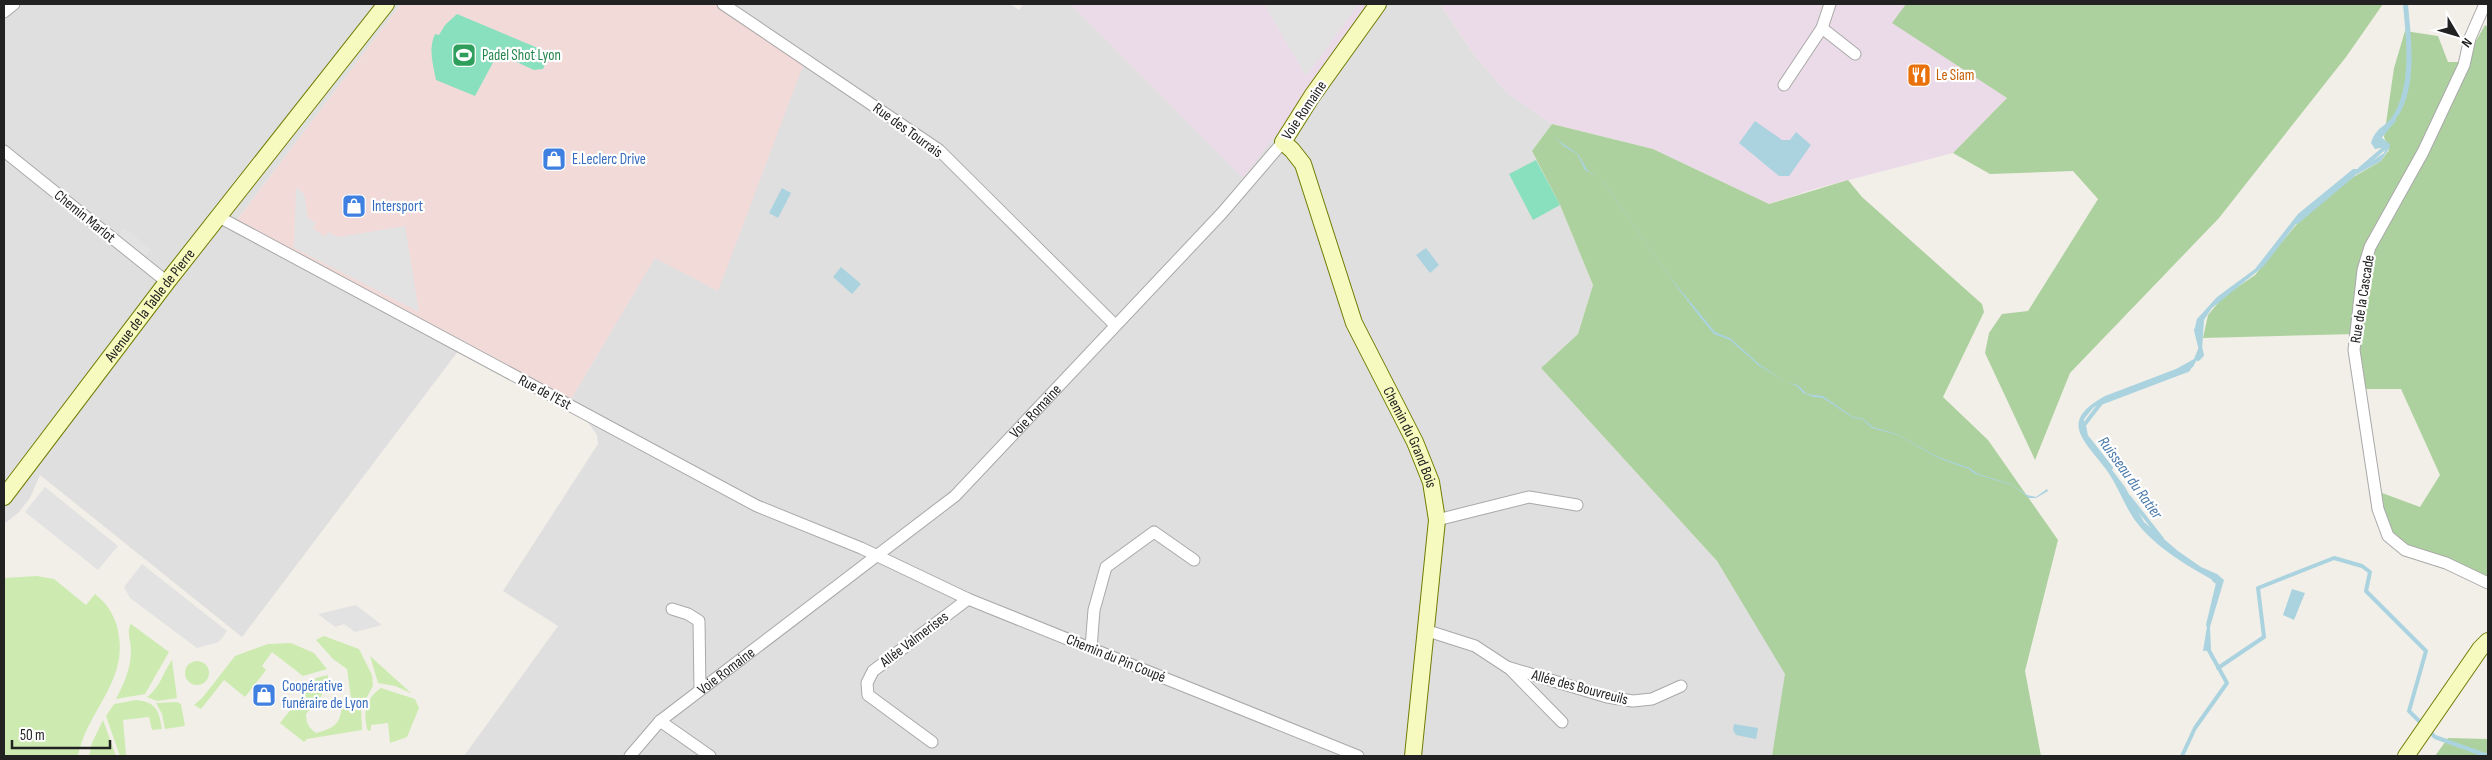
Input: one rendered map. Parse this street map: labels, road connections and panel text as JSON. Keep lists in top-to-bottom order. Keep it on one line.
{"streets":{"street":["Voie Romaine","Rue des Tourrais","Chemin Marlot","Rue de la Cascade","Avenue de la Table de Pierre","Rue de l'Est","Chemin du Grand Bois","Allée Valmerises","Chemin du Pin Coupé","Allée des Bouvreuils"]},"crossings":[["Voie Romaine","Rue des Tourrais"],["Voie Romaine","Rue de l'Est"],["Voie Romaine","Chemin du Grand Bois"],["Voie Romaine","Chemin du Pin Coupé"],["Chemin Marlot","Avenue de la Table de Pierre"],["Avenue de la Table de Pierre","Rue de l'Est"],["Rue de l'Est","Chemin du Pin Coupé"],["Chemin du Grand Bois","Allée des Bouvreuils"],["Allée Valmerises","Chemin du Pin Coupé"]],"water":["Ruisseau du Ratier"],"places":{"sports":["Padel Shot Lyon"],"restaurant":["Le Siam"],"shop":["E.Leclerc Drive","Intersport","Coopérative funéraire de Lyon"]},"scale_bar":"50 m","north":"bottom right"}
